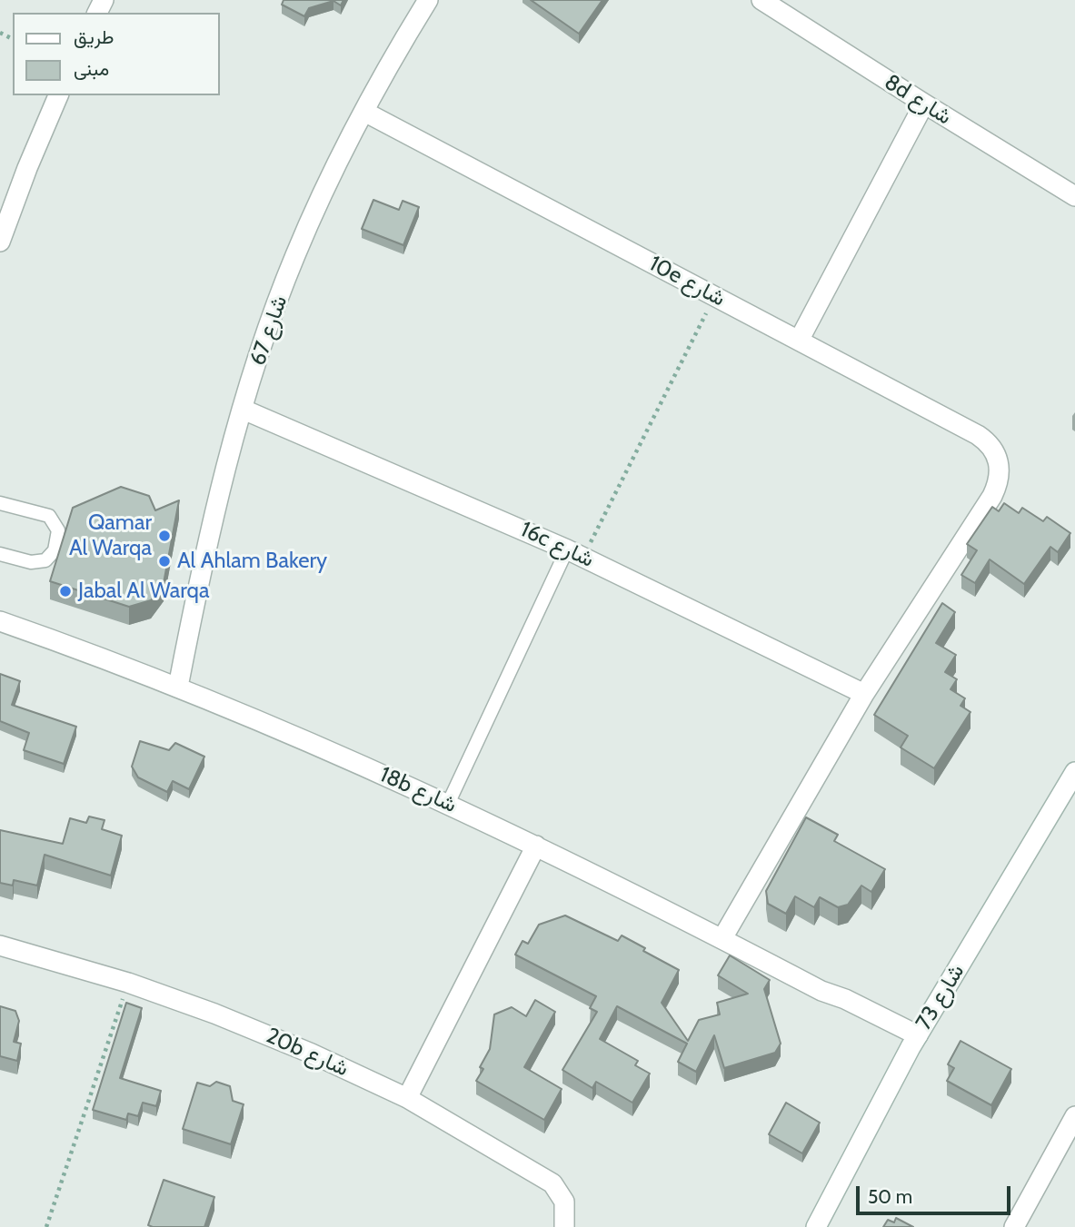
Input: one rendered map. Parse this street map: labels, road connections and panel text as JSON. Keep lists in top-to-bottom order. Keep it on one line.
{"streets":{"street":["8d شارع","10e شارع","شارع 67","16c شارع","18b شارع","شارع 73","20b شارع"]},"crossings":[["10e شارع","شارع 67"],["10e شارع","16c شارع"],["شارع 67","16c شارع"],["شارع 67","18b شارع"],["18b شارع","شارع 73"]],"places":["Qamar Al Warqa","Al Ahlam Bakery","Jabal Al Warqa"],"legend":["طريق","مبنى"],"scale_bar":"50 m"}
